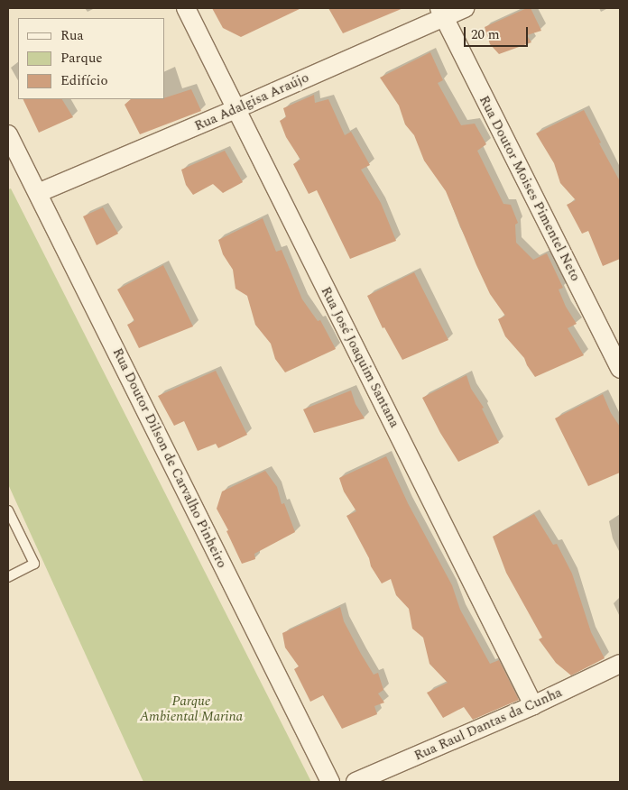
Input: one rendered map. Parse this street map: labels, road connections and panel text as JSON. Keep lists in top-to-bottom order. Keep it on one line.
{"streets":{"street":["Rua Adalgisa Araújo","Rua Doutor Moises Pimentel Neto","Rua José Joaquim Santana","Rua Doutor Dilson de Carvalho Pinheiro","Rua Raul Dantas da Cunha"]},"crossings":[["Rua Adalgisa Araújo","Rua Doutor Moises Pimentel Neto"],["Rua Adalgisa Araújo","Rua José Joaquim Santana"],["Rua Adalgisa Araújo","Rua Doutor Dilson de Carvalho Pinheiro"],["Rua José Joaquim Santana","Rua Raul Dantas da Cunha"]],"parks":["Parque Ambiental Marina"],"legend":["Rua","Parque","Edifício"],"scale_bar":"20 m"}
